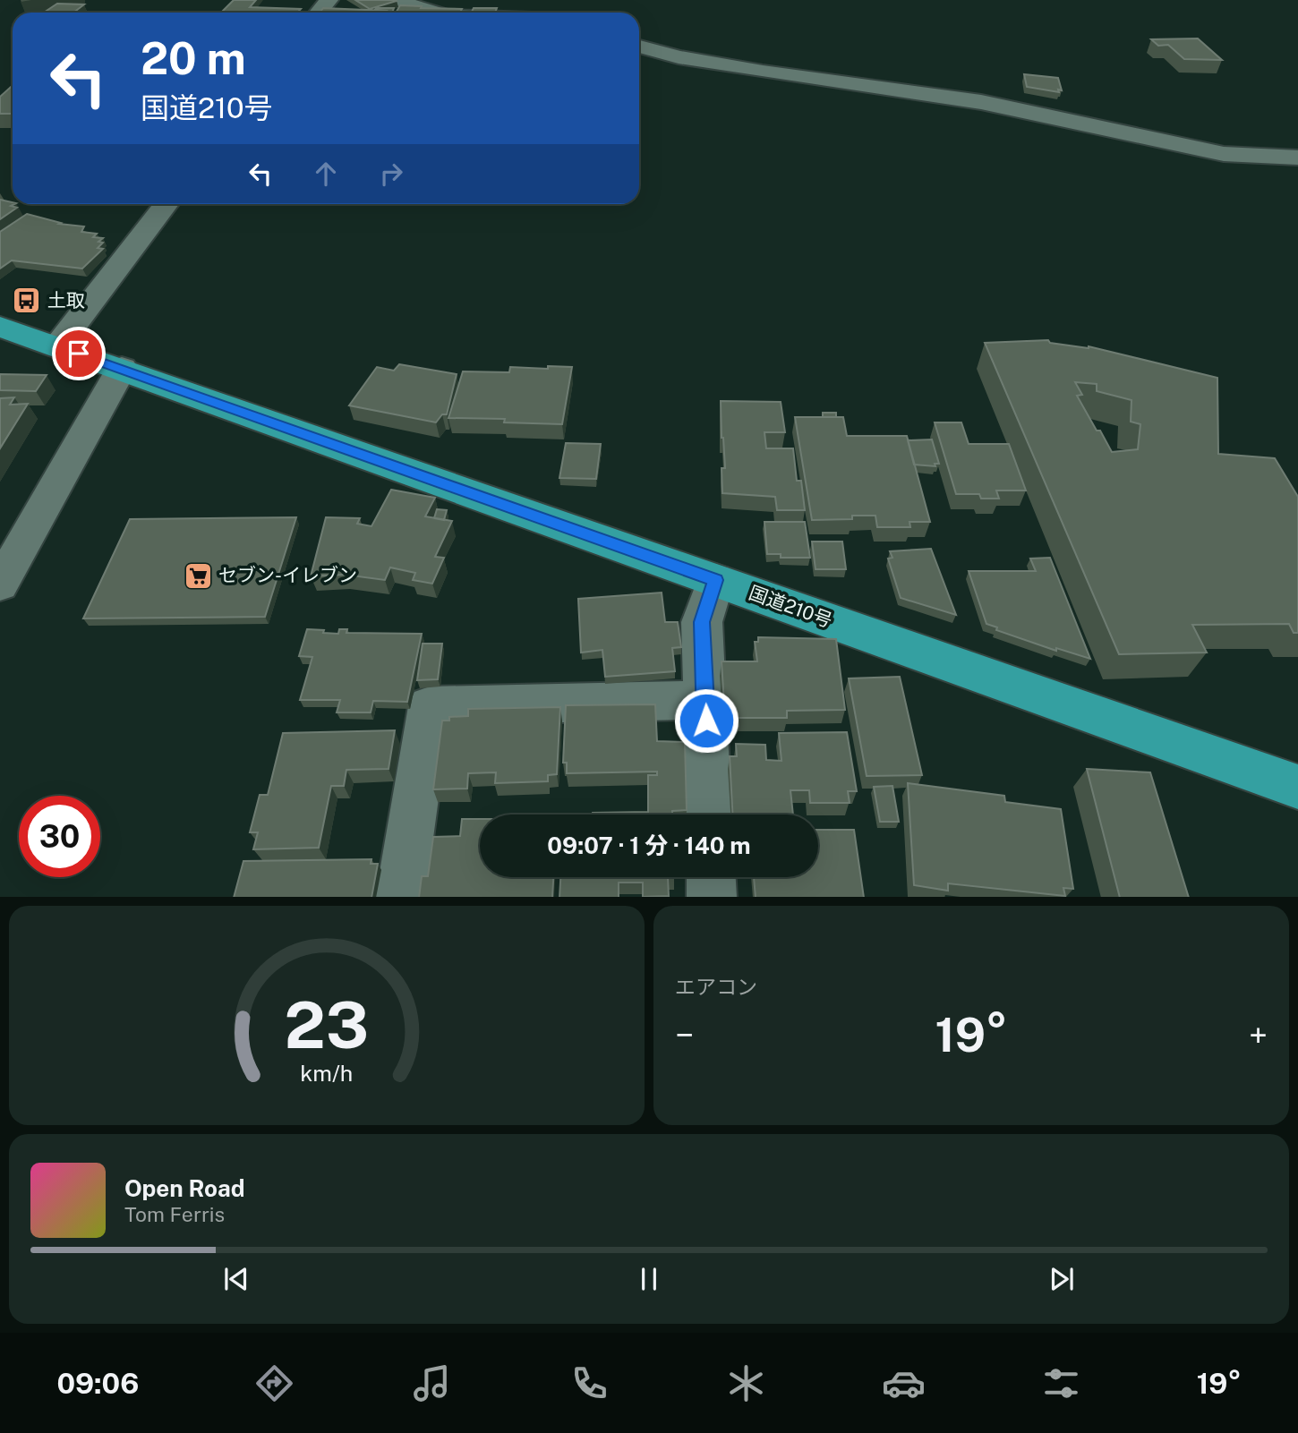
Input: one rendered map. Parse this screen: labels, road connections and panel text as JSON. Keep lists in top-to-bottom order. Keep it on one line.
{"streets":{"highway":["国道210号"]},"places":{"bus stop":["土取"],"supermarket":["セブン-イレブン"]},"page":{"turn":["20 m","国道210号"],"limit":"30","trip":"09:07 · 1 分 · 140 m","tile":"エアコン","heat":["−","19°","+"],"song":["Open Road","Tom Ferris"],"tabs":["09:06","19°"],"gauge":["23","km/h"]}}
